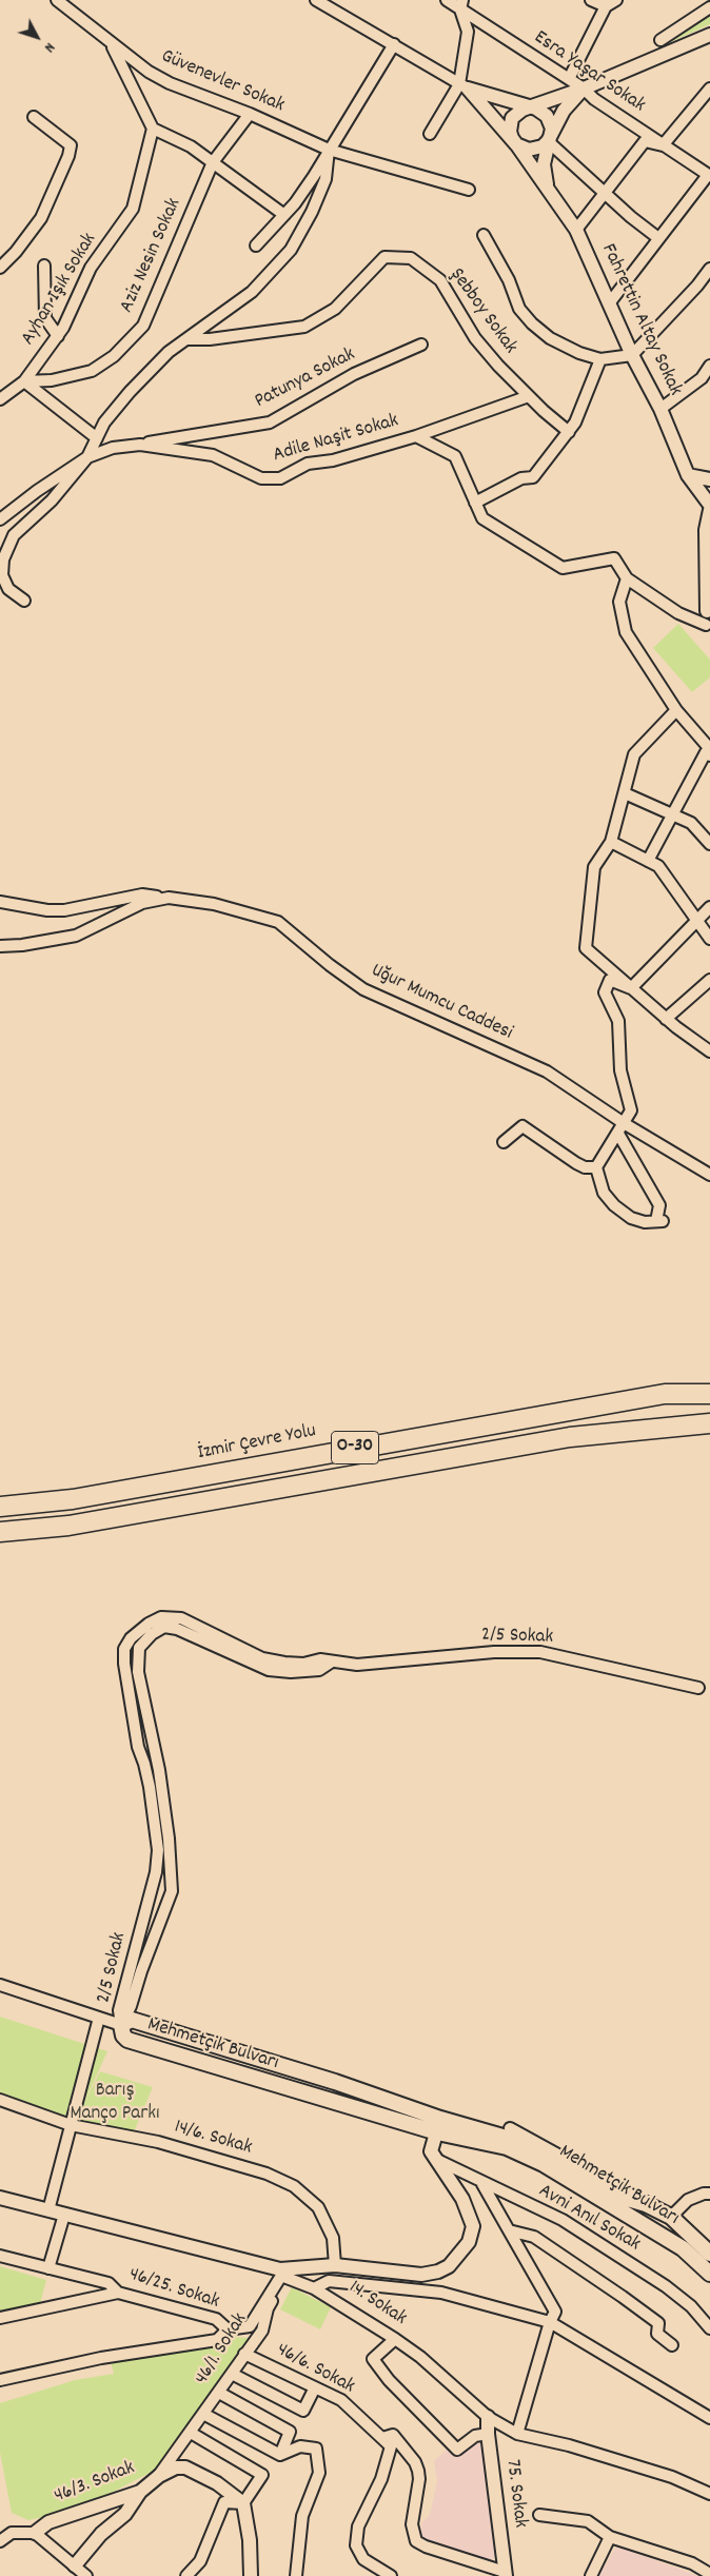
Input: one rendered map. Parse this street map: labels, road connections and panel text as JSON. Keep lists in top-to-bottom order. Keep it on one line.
{"streets":{"highway":["İzmir Çevre Yolu","O-30"],"main road":["Mehmetçik Bulvarı"],"street":["Esra Yaşar Sokak","Güvenevler Sokak","Aziz Nesin Sokak","Ayhan Işık Sokak","Şebboy Sokak","Fahrettin Altay Sokak","Patunya Sokak","Adile Naşit Sokak","Uğur Mumcu Caddesi","2/5 Sokak","14/6. Sokak","Avni Anıl Sokak","46/25. Sokak","14. Sokak","46/1. Sokak","46/6. Sokak","46/3. Sokak","75. Sokak"]},"crossings":[["Güvenevler Sokak","Aziz Nesin Sokak"],["Aziz Nesin Sokak","Ayhan Işık Sokak"],["Şebboy Sokak","Adile Naşit Sokak"],["Patunya Sokak","Adile Naşit Sokak"],["2/5 Sokak","Mehmetçik Bulvarı"],["46/25. Sokak","14. Sokak"],["46/25. Sokak","46/1. Sokak"],["14. Sokak","46/1. Sokak"],["14. Sokak","75. Sokak"],["46/1. Sokak","46/6. Sokak"],["46/1. Sokak","46/3. Sokak"],["46/6. Sokak","75. Sokak"]],"parks":["Barış Manço Parkı"],"north":"bottom right"}
